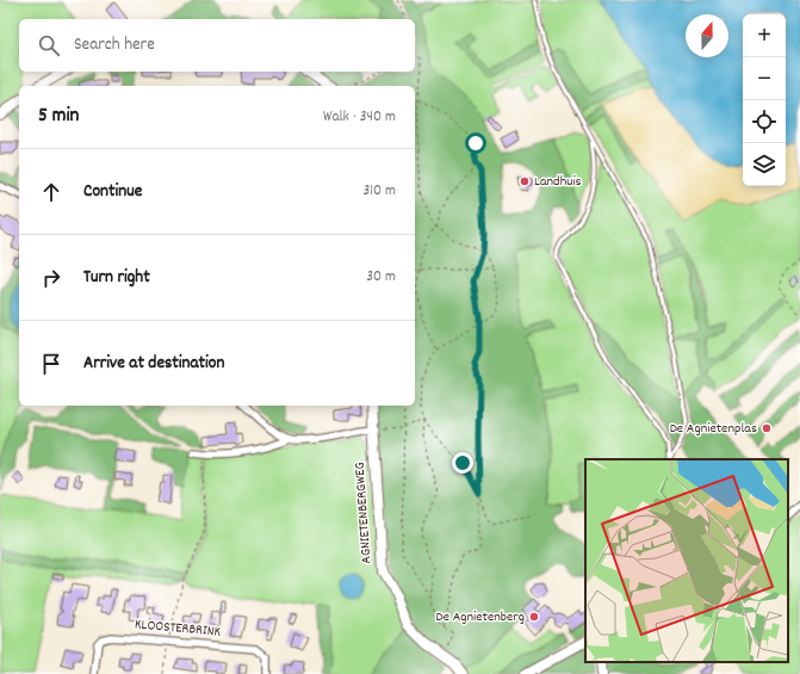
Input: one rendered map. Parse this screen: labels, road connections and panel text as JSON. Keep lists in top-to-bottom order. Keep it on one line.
{"streets":{"street":["AGNIETENBERGWEG","KLOOSTERBRINK"]},"places":["Landhuis","De Agnietenplas","De Agnietenberg"],"north":"top","page":{"map_buttons":["+","−"],"search":"Search here","heading":["5 min","Walk · 340 m"],"list":[["Continue","310 m"],["Turn right","30 m"],"Arrive at destination"]}}
